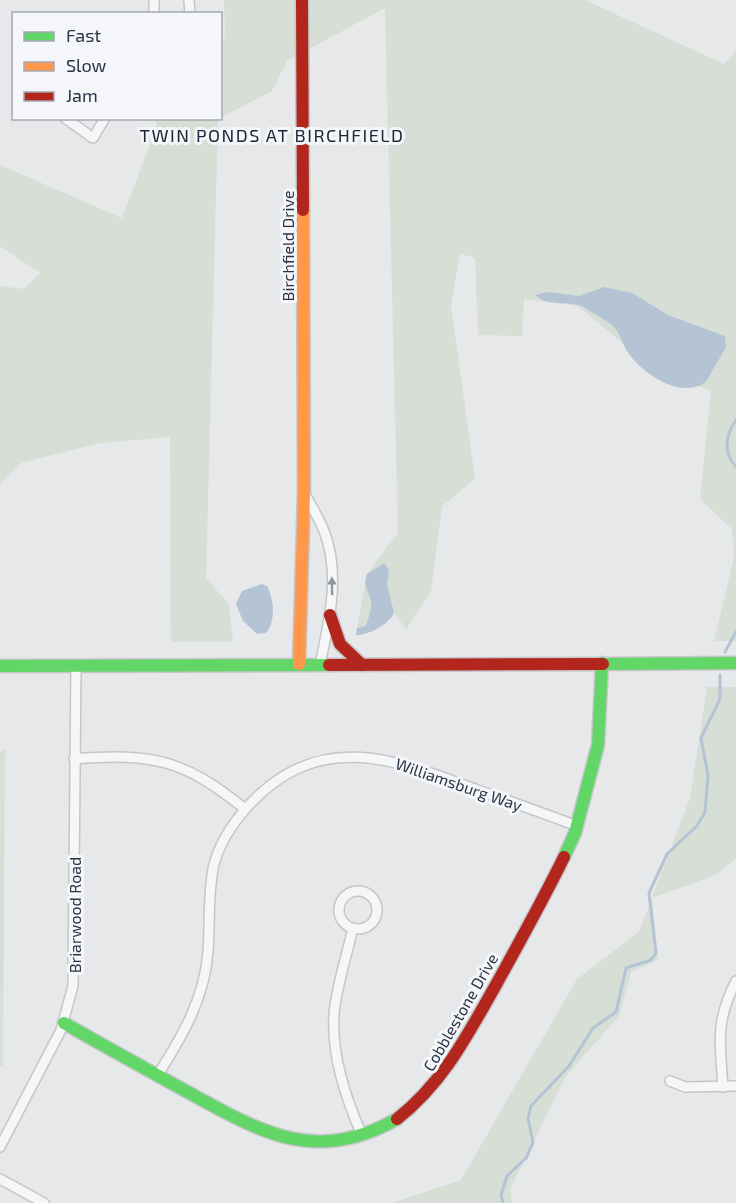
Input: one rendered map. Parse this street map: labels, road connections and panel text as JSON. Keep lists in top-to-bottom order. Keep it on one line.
{"streets":{"street":["Birchfield Drive","Williamsburg Way","Briarwood Road","Cobblestone Drive"]},"crossings":[["Williamsburg Way","Cobblestone Drive"],["Briarwood Road","Cobblestone Drive"]],"districts":["TWIN PONDS AT BIRCHFIELD"],"legend":["Fast","Slow","Jam"]}
